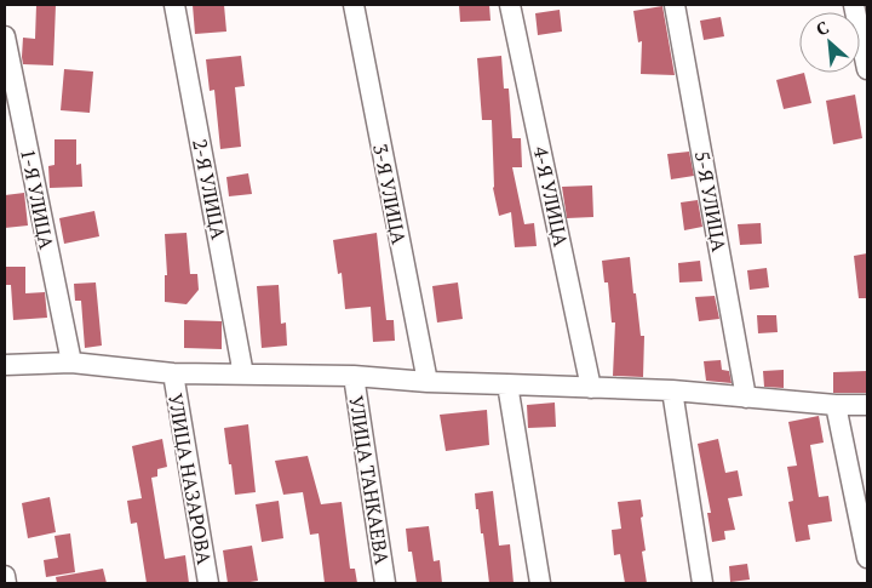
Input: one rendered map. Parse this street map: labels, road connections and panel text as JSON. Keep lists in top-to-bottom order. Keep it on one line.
{"streets":{"street":["2-Я УЛИЦА","3-Я УЛИЦА","4-Я УЛИЦА","1-Я УЛИЦА","5-Я УЛИЦА","УЛИЦА НАЗАРОВА","УЛИЦА ТАНКАЕВА"]},"north":"top left"}
